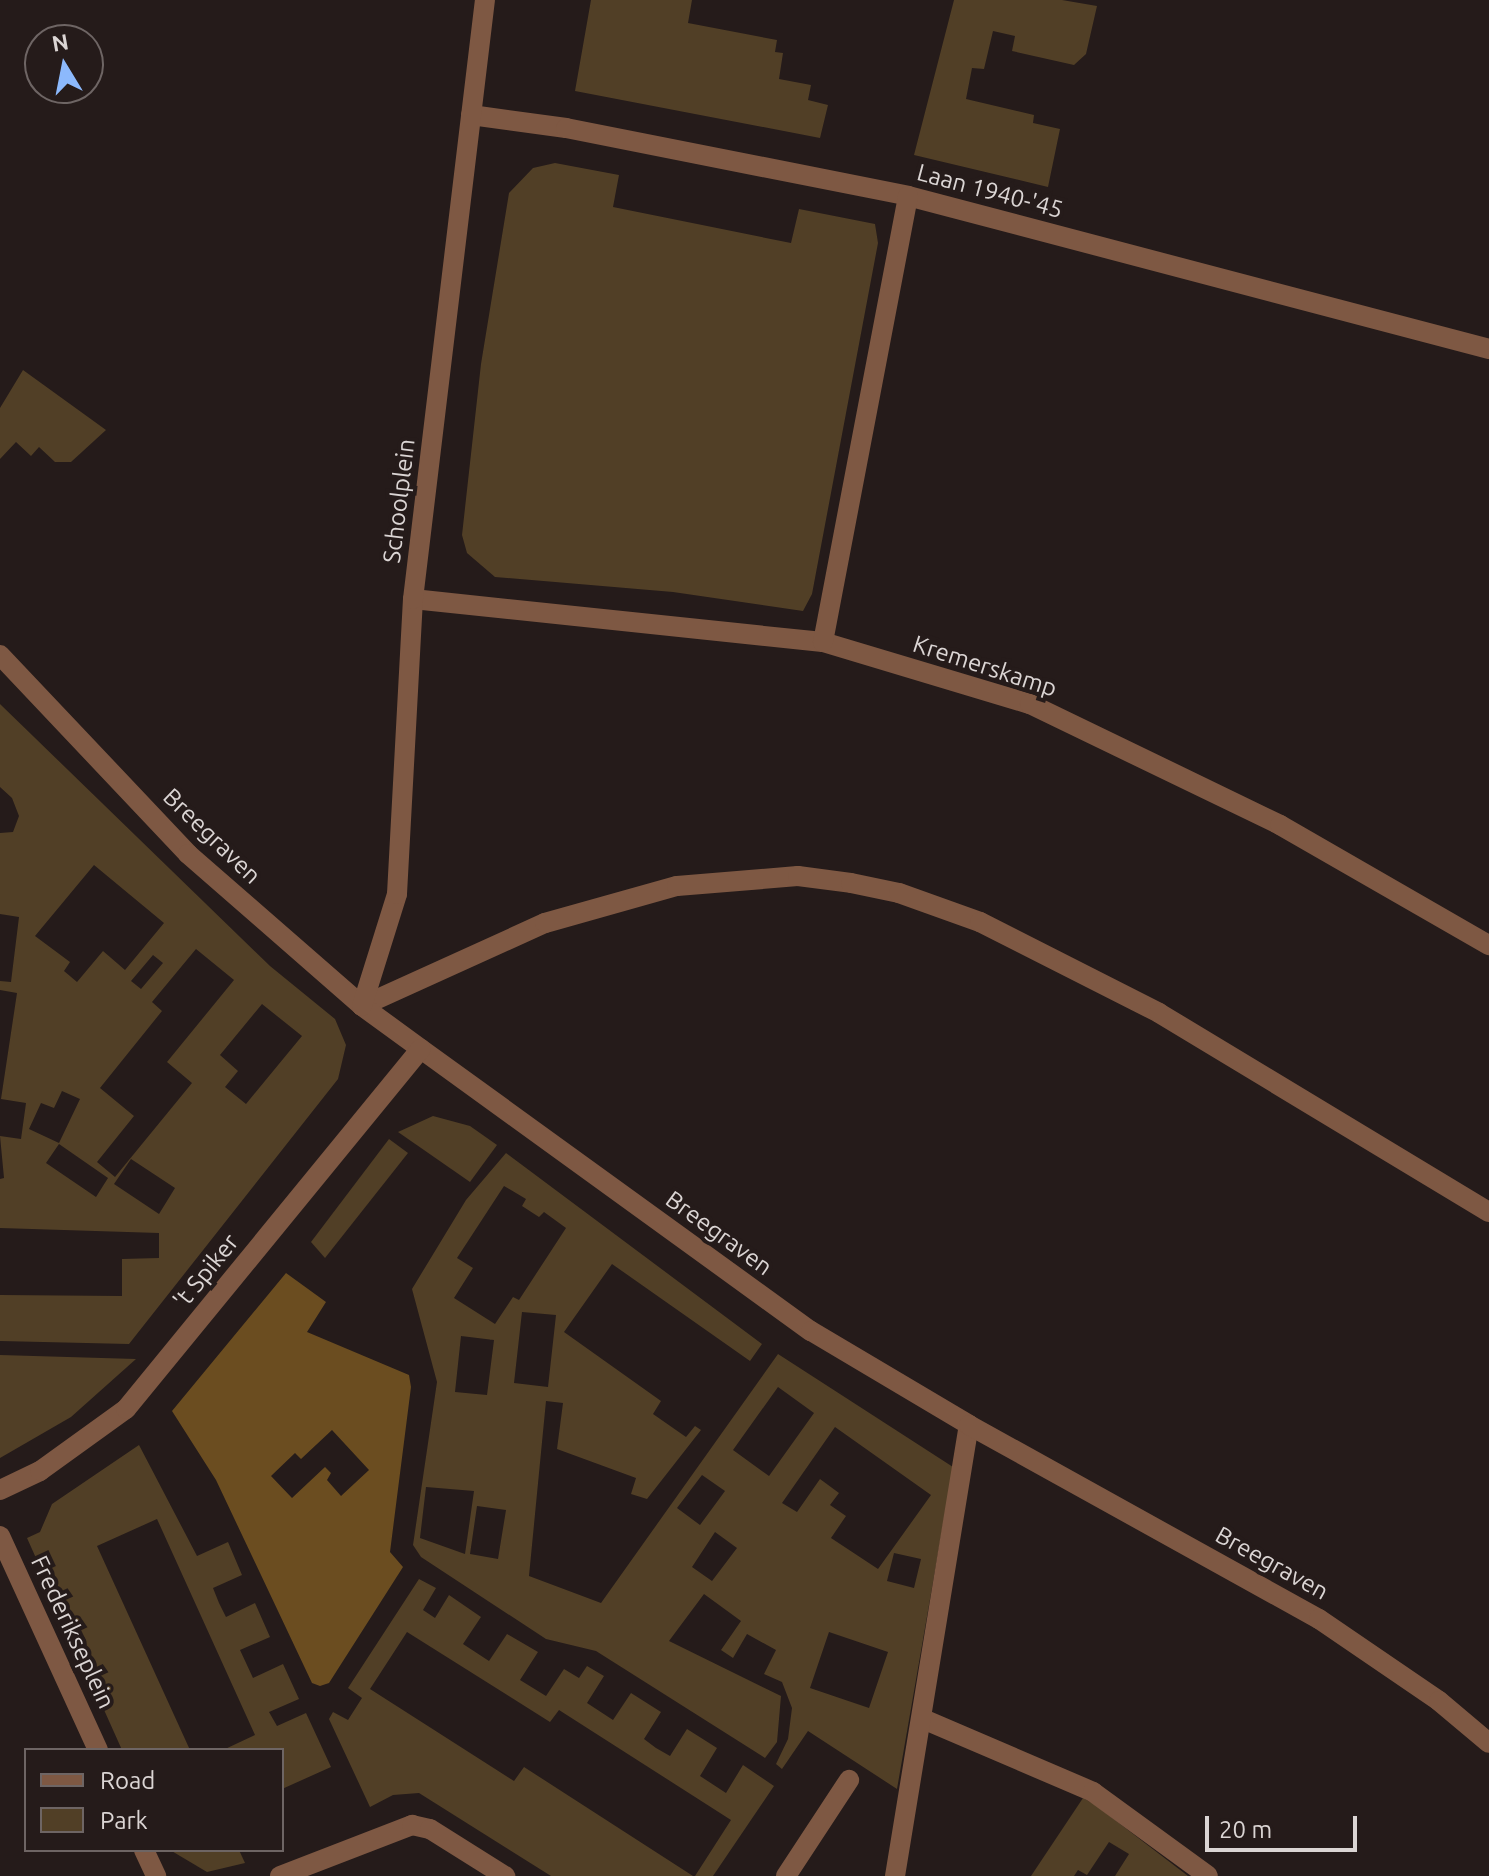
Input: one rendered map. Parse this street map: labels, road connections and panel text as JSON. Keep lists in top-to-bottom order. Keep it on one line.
{"streets":{"street":["Laan 1940-'45","Schoolplein","Kremerskamp","Breegraven","'t Spiker","Frederikseplein"]},"crossings":[["Laan 1940-'45","Schoolplein"],["Schoolplein","Kremerskamp"],["Schoolplein","Breegraven"],["Breegraven","'t Spiker"]],"legend":["Road","Park"],"scale_bar":"20 m","north":"top"}
